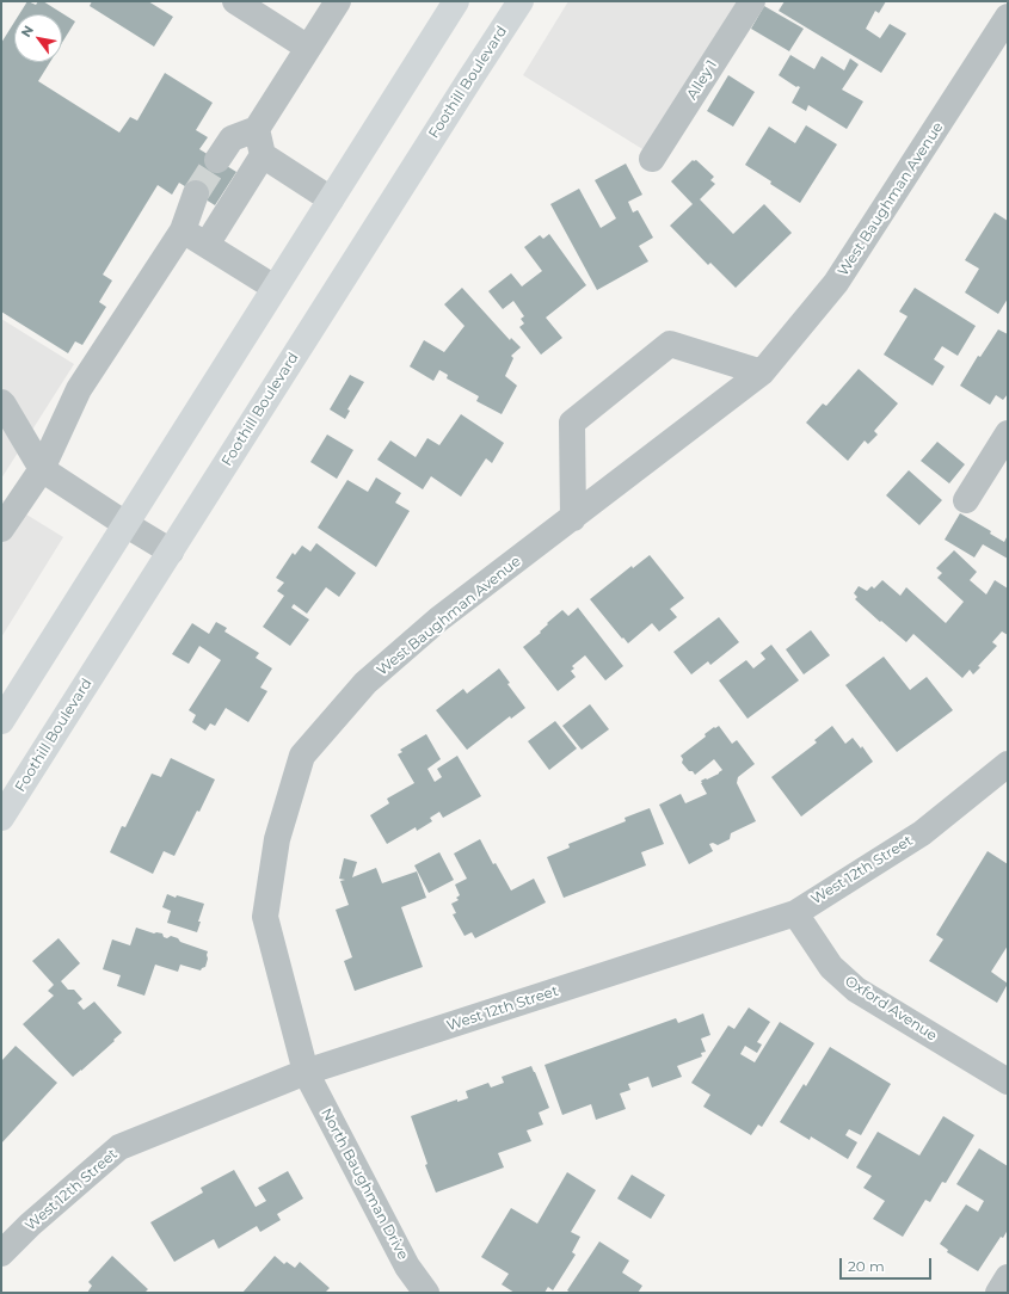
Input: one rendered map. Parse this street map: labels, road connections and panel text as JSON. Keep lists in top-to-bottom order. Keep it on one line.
{"streets":{"main road":["Foothill Boulevard"],"street":["Alley 1","West Baughman Avenue","West 12th Street","Oxford Avenue","North Baughman Drive"]},"crossings":[["West Baughman Avenue","West 12th Street"],["West Baughman Avenue","North Baughman Drive"],["West 12th Street","Oxford Avenue"],["West 12th Street","North Baughman Drive"]],"scale_bar":"20 m","north":"top left"}
